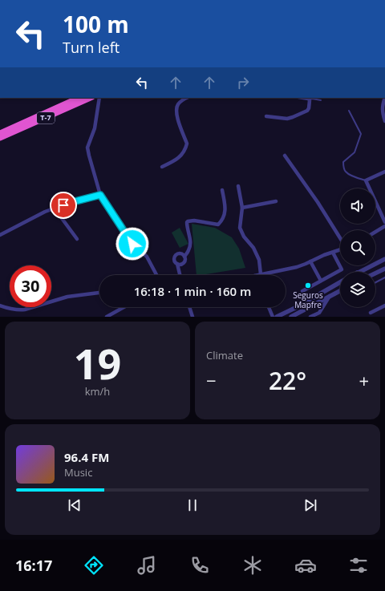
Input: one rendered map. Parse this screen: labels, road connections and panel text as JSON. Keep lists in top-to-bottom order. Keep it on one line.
{"streets":{"highway":["T-7"]},"places":["Seguros Mapfre"],"page":{"turn":["100 m","Turn left"],"limit":"30","trip":"16:18 · 1 min · 160 m","tile":[["19","km/h"],"Climate"],"heat":["−","22°","+"],"song":["96.4 FM","Music"],"tabs":"16:17"}}
